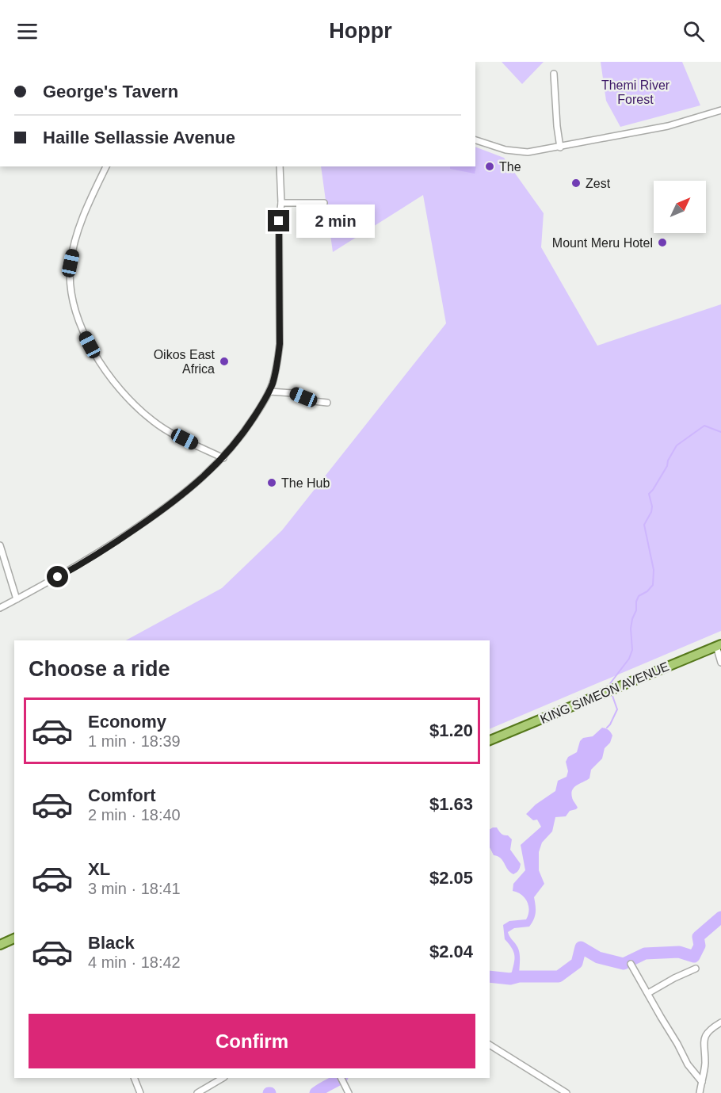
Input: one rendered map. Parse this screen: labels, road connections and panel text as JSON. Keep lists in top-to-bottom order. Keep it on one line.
{"streets":{"main road":["KING SIMEON AVENUE"]},"parks":["Themi River Forest"],"places":["The","Zest","Mount Meru Hotel","Oikos East Africa","The Hub"],"north":"top right","page":{"header":"Hoppr","banner":["George's Tavern","Haille Sellassie Avenue"],"bubble":"2 min","heading":"Choose a ride","list":[{"name":"Economy","note":"1 min · 18:39","value":"$1.20"},{"name":"Comfort","note":"2 min · 18:40","value":"$1.63"},{"name":"XL","note":"3 min · 18:41","value":"$2.05"},{"name":"Black","note":"4 min · 18:42","value":"$2.04"}],"buttons":"Confirm"}}
